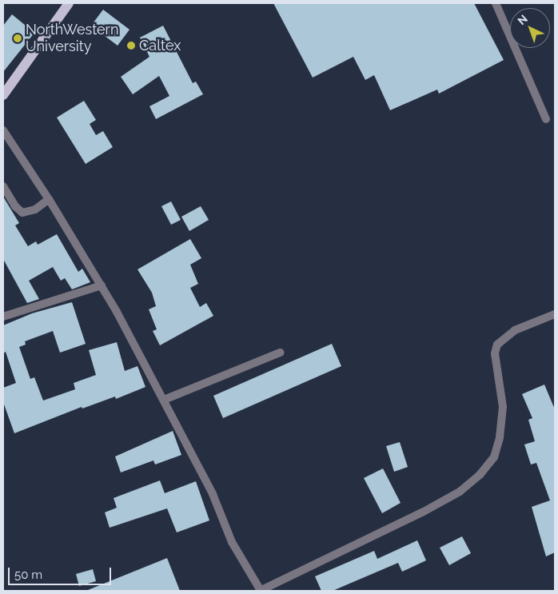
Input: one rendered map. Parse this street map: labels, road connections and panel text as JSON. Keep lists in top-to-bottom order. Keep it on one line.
{"places":["NorthWestern University","Caltex"],"scale_bar":"50 m","north":"top left"}
